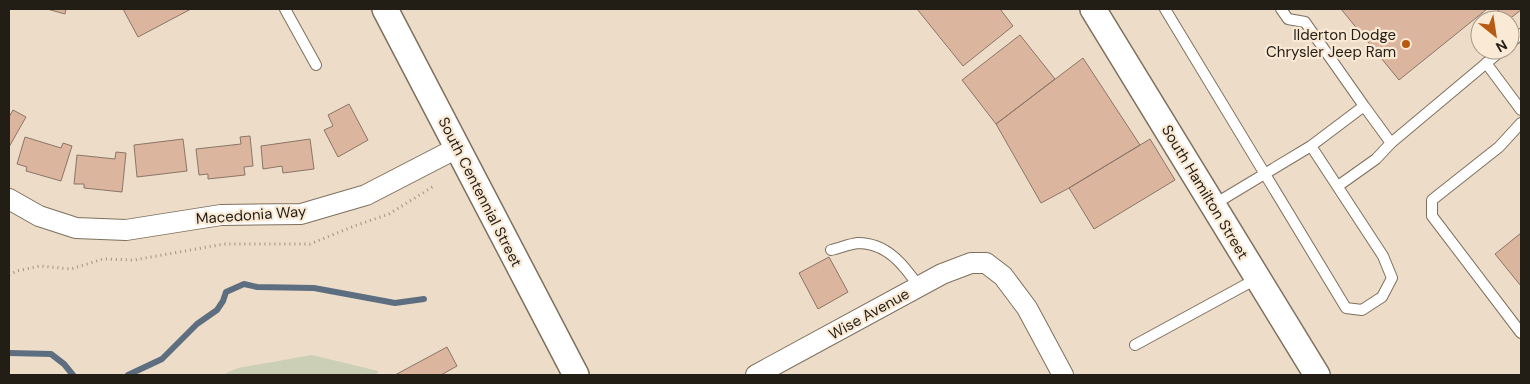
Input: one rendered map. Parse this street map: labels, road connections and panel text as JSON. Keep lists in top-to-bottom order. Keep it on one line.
{"streets":{"street":["South Centennial Street","South Hamilton Street","Macedonia Way","Wise Avenue"]},"crossings":[["South Centennial Street","Macedonia Way"]],"places":["Ilderton Dodge Chrysler Jeep Ram"],"north":"bottom right"}
